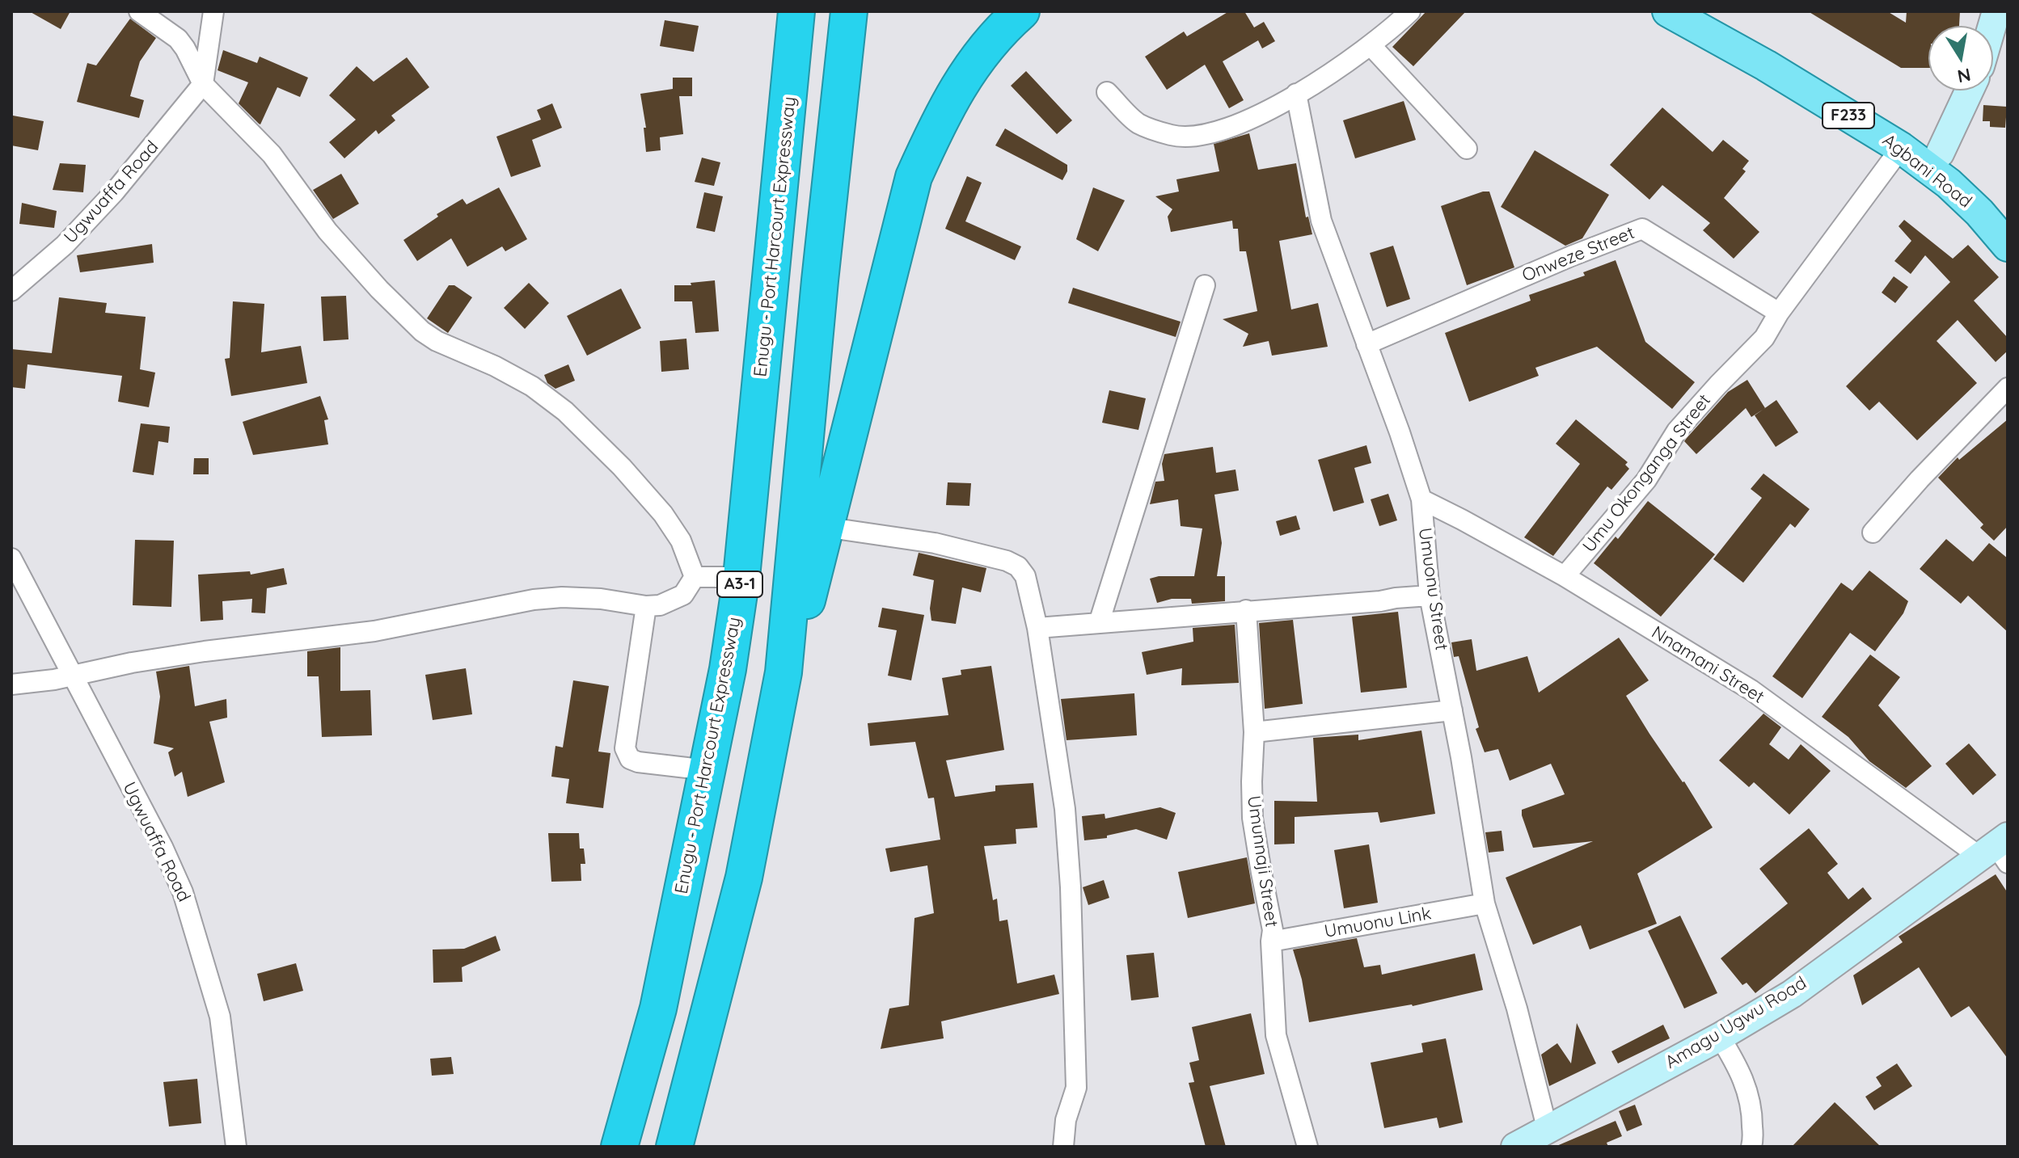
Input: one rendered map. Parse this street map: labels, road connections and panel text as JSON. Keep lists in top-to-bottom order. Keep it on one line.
{"streets":{"highway":["Enugu - Port Harcourt Expressway","A3-1"],"main road":["F233","Agbani Road"],"street":["Ugwuaffa Road","Onweze Street","Umu Okonganga Street","Umuonu Street","Nnamani Street","Umunnaji Street","Umuonu Link","Amagu Ugwu Road"]},"crossings":[["Agbani Road","Umu Okonganga Street"],["Onweze Street","Umu Okonganga Street"],["Onweze Street","Umuonu Street"],["Umu Okonganga Street","Nnamani Street"],["Umuonu Street","Nnamani Street"],["Umuonu Street","Umuonu Link"],["Umuonu Street","Amagu Ugwu Road"],["Nnamani Street","Amagu Ugwu Road"],["Umunnaji Street","Umuonu Link"]],"north":"bottom"}
